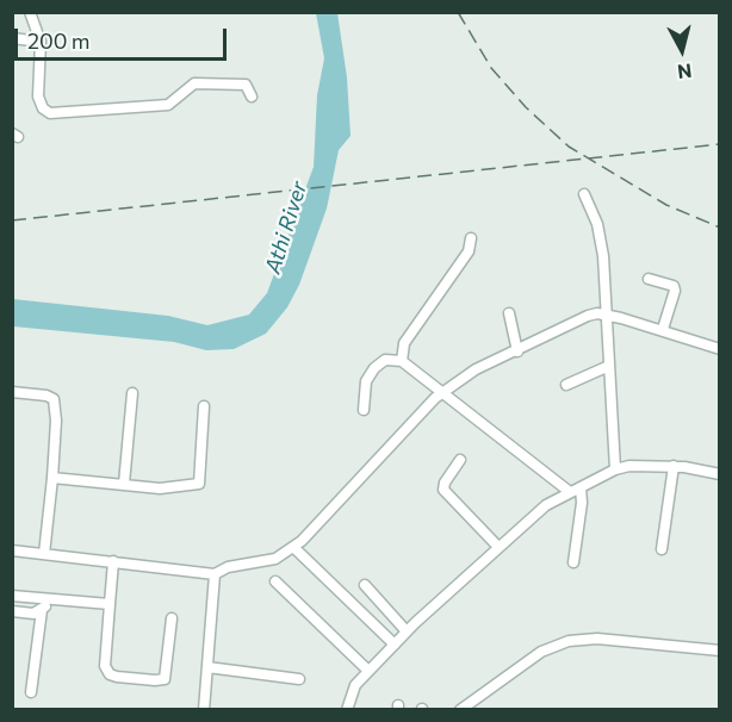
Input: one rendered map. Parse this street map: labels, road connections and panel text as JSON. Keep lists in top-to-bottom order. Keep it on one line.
{"water":["Athi River"],"scale_bar":"200 m","north":"bottom"}
